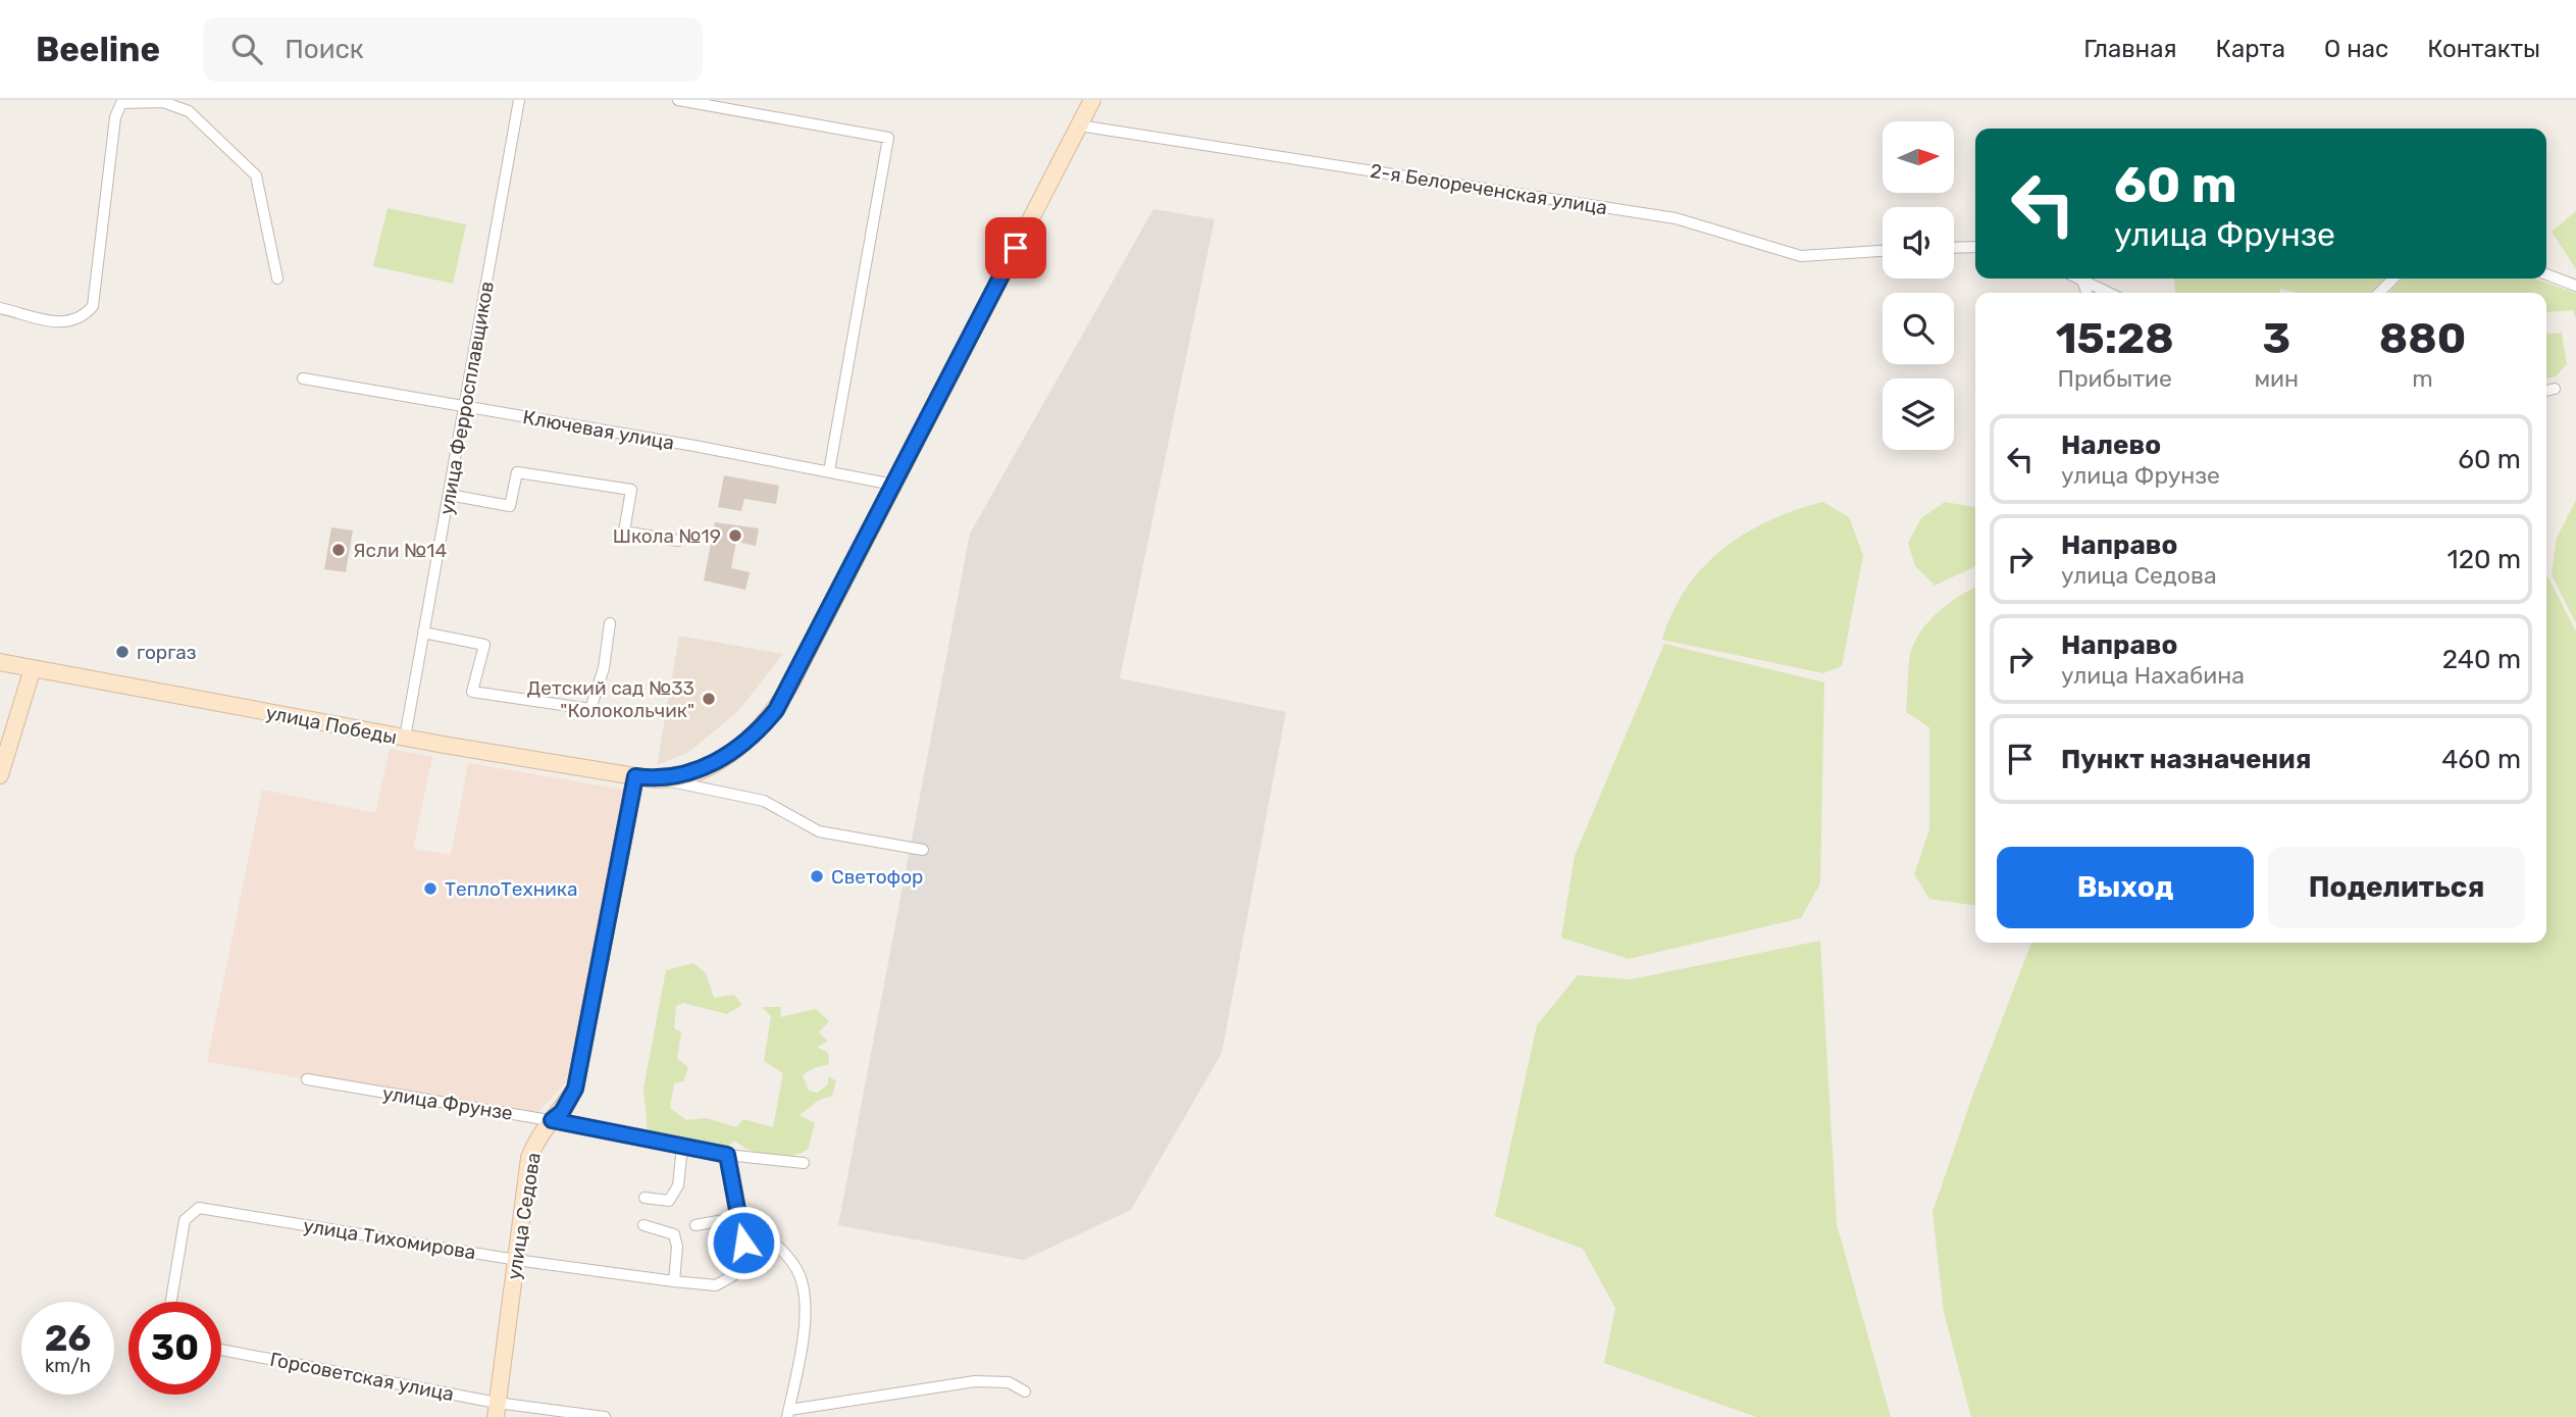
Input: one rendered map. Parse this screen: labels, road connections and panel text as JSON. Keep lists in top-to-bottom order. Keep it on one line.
{"streets":{"main road":["улица Победы","улица Седова"],"street":["2-я Белореченская улица","улица Ферросплавщиков","Ключевая улица","улица Фрунзе","улица Тихомирова","Горсоветская улица"]},"crossings":[["улица Ферросплавщиков","Ключевая улица"],["улица Ферросплавщиков","улица Победы"],["улица Победы","улица Седова"],["улица Фрунзе","улица Седова"],["улица Седова","улица Тихомирова"],["улица Седова","Горсоветская улица"]],"places":["Школа №19","Ясли №14","горгаз","Детский сад №33 \"Колокольчик\"","Светофор","ТеплоТехника"],"north":"right","page":{"header":"Beeline","search":"Поиск","nav":["Главная","Карта","О нас","Контакты"],"turn":["60 m","улица Фрунзе"],"eta":["15:28","Прибытие","3","мин","880","m"],"list":[{"name":"Налево","note":"улица Фрунзе","value":"60 m"},{"name":"Направо","note":"улица Седова","value":"120 m"},{"name":"Направо","note":"улица Нахабина","value":"240 m"},{"name":"Пункт назначения","value":"460 m"}],"buttons":["Выход","Поделиться"],"speed":"26 km/h","limit":"30"}}
